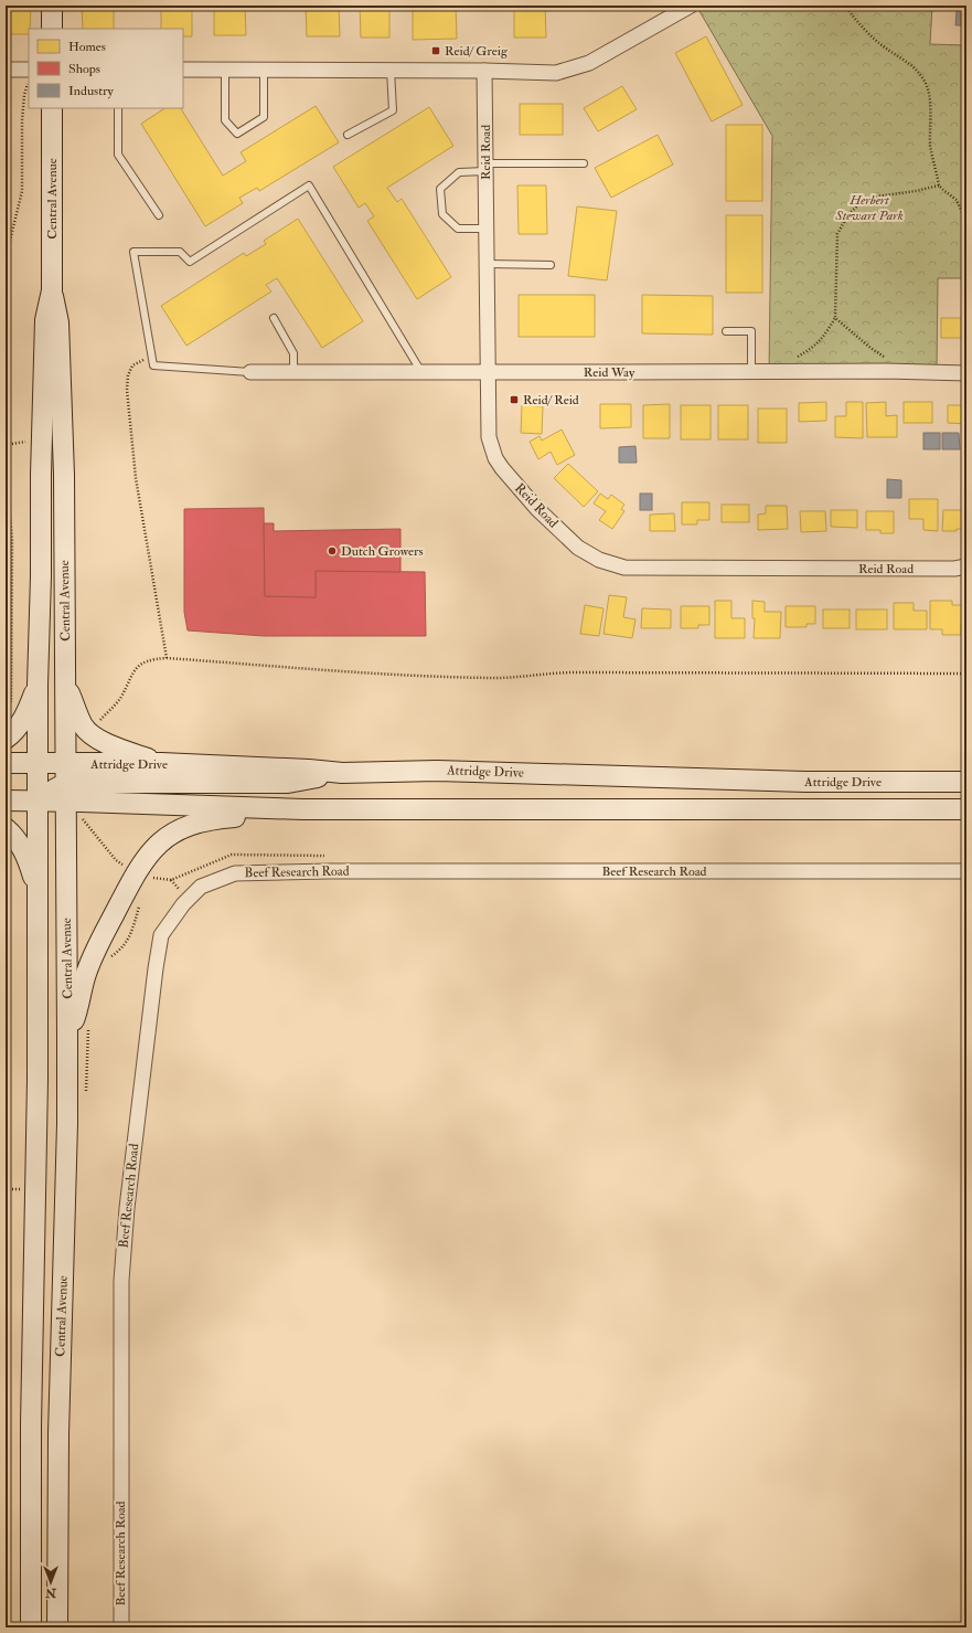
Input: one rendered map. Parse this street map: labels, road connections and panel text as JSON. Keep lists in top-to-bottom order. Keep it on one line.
{"streets":{"main road":["Central Avenue","Attridge Drive"],"street":["Reid Road","Reid Way","Beef Research Road"]},"crossings":[["Reid Road","Reid Way"],["Central Avenue","Attridge Drive"]],"parks":["Herbert Stewart Park"],"places":{"transit":["Reid/ Greig","Reid/ Reid"],"other":["Dutch Growers"]},"legend":["Homes","Shops","Industry"],"north":"bottom"}
